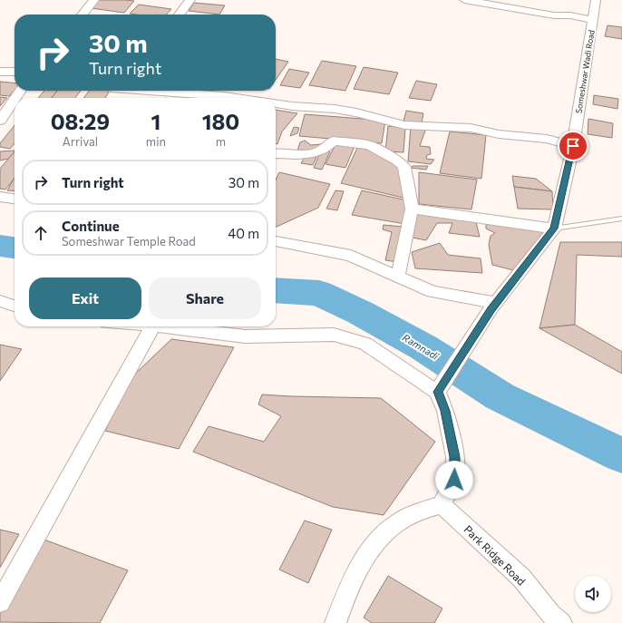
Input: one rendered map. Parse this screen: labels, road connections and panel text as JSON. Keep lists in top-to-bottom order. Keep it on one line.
{"streets":{"street":["Someshwar Wadi Road","Park Ridge Road"]},"water":["Ramnadi"],"page":{"turn":["30 m","Turn right"],"eta":["08:29","Arrival","1","min","180","m"],"list":[{"name":"Turn right","value":"30 m"},{"name":"Continue","note":"Someshwar Temple Road","value":"40 m"}],"buttons":["Exit","Share"]}}
